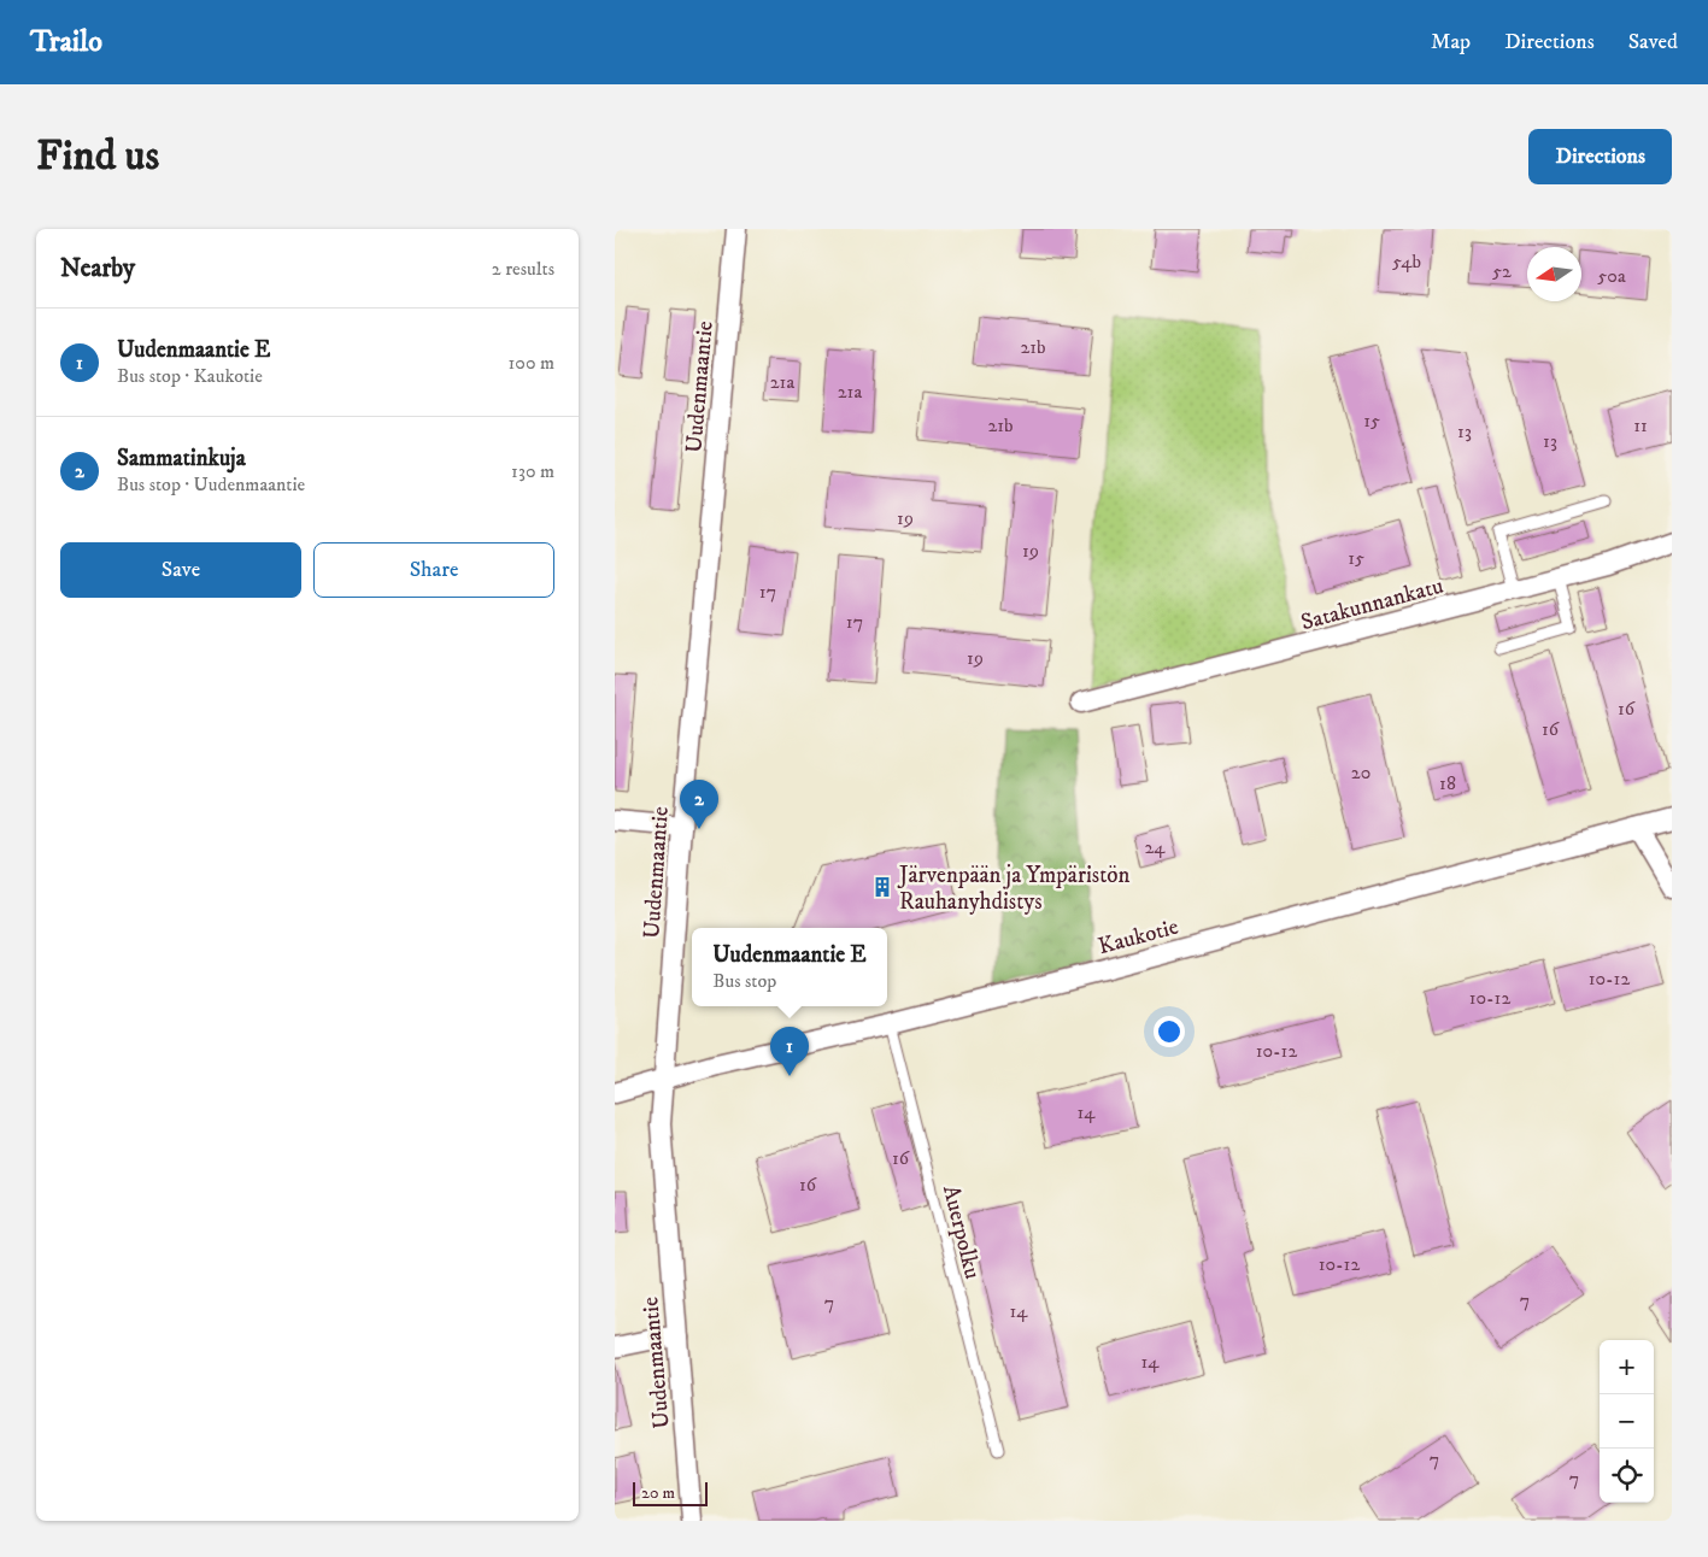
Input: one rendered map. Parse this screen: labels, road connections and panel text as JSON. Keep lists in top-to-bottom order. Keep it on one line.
{"streets":{"street":["Uudenmaantie","Satakunnankatu","Kaukotie"],"lane":["Auerpolku"]},"crossings":[["Uudenmaantie","Kaukotie"],["Kaukotie","Auerpolku"]],"places":{"building":["Järvenpään ja Ympäristön Rauhanyhdistys"]},"house_numbers":["54b","52","50a","21b","21a","21a","15","21b","11","13","13","19","19","15","17","17","19","16","16","20","18","24","10-12","10-12","10-12","14","16","16","10-12","7","7","14","14","7","7"],"scale_bar":"20 m","north":"left","page":{"header":"Trailo","nav":["Map","Directions","Saved"],"buttons":["Directions",["Save","Share"]],"title":"Find us","heading":["Nearby","2 results"],"list":[{"mark":"1","name":"Uudenmaantie E","note":"Bus stop · Kaukotie","value":"100 m"},{"mark":"2","name":"Sammatinkuja","note":"Bus stop · Uudenmaantie","value":"130 m"}],"pins":["2","1"],"popup":["Uudenmaantie E","Bus stop"],"map_buttons":["+","−"],"scale":"20 m"}}
